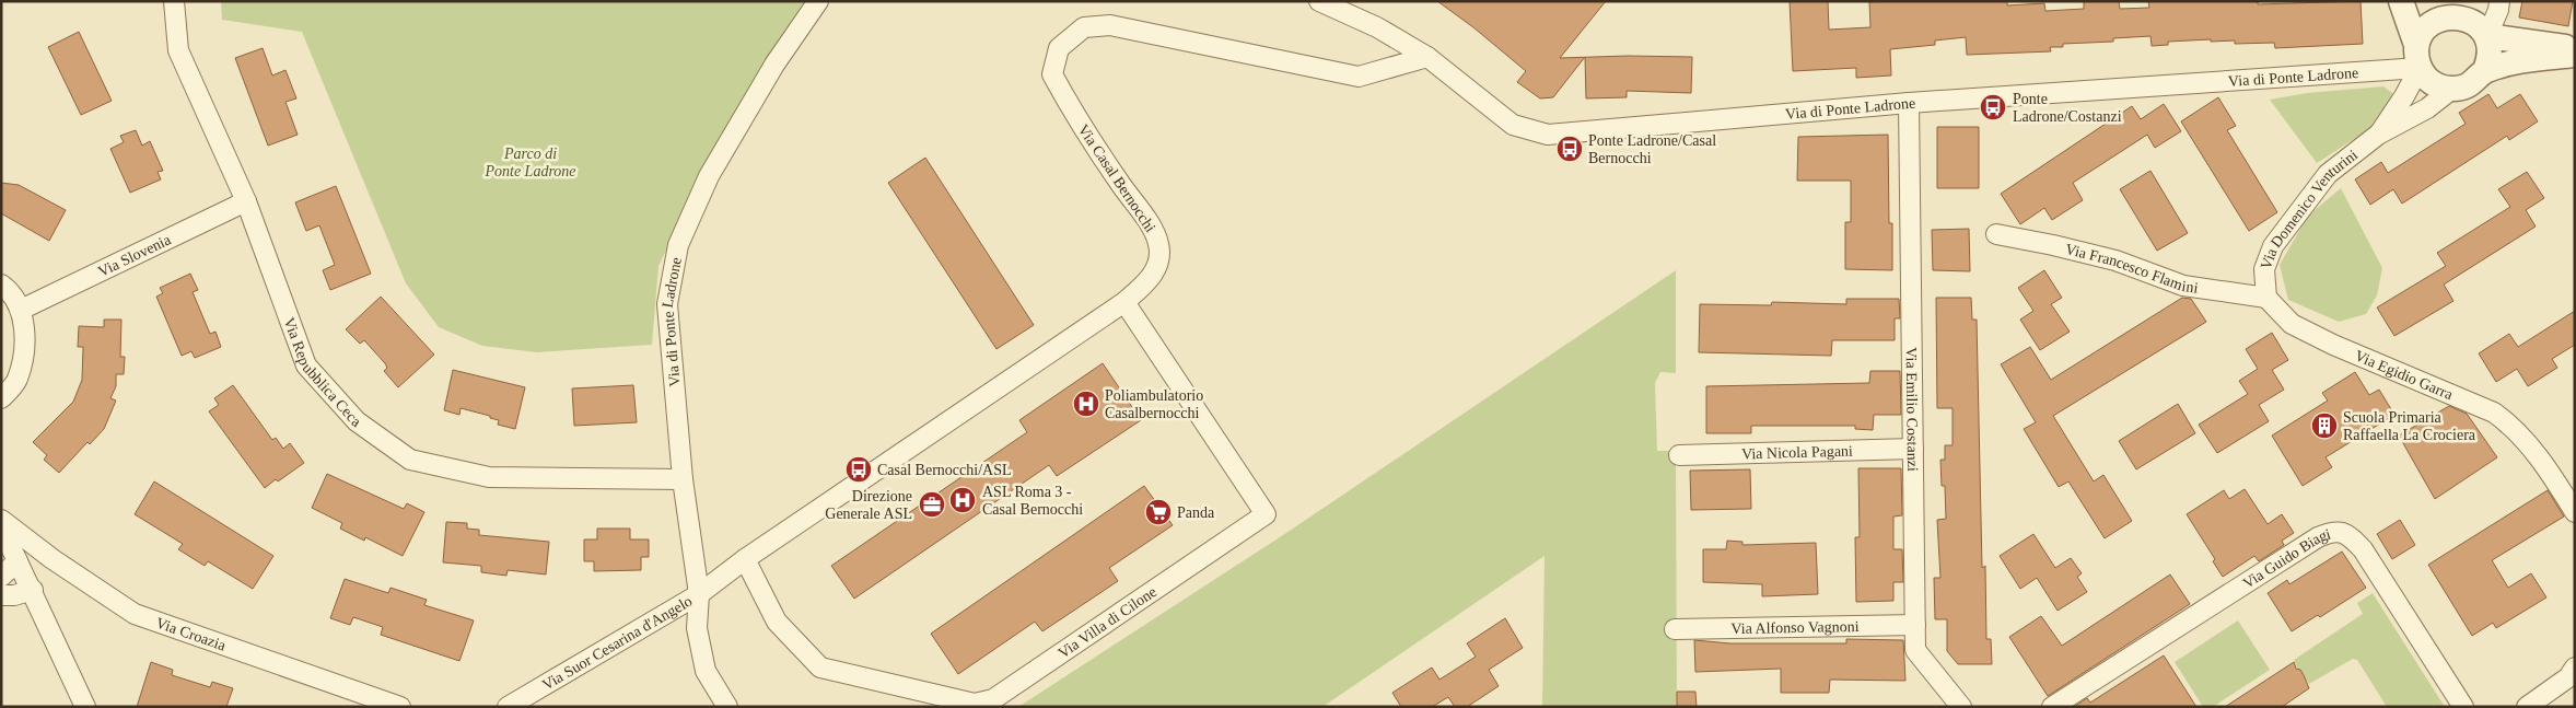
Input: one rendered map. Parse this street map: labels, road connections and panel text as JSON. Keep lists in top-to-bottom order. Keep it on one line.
{"streets":{"street":["Via di Ponte Ladrone","Via Casal Bernocchi","Via Domenico Venturini","Via Slovenia","Via Francesco Flamini","Via Repubblica Ceca","Via Egidio Garra","Via Emilio Costanzi","Via Nicola Pagani","Via Guido Biagi","Via Villa di Cilone","Via Alfonso Vagnoni","Via Croazia","Via Suor Cesarina d'Angelo"]},"crossings":[["Via di Ponte Ladrone","Via Casal Bernocchi"],["Via di Ponte Ladrone","Via Domenico Venturini"],["Via di Ponte Ladrone","Via Repubblica Ceca"],["Via di Ponte Ladrone","Via Emilio Costanzi"],["Via di Ponte Ladrone","Via Suor Cesarina d'Angelo"],["Via Casal Bernocchi","Via Villa di Cilone"],["Via Casal Bernocchi","Via Suor Cesarina d'Angelo"],["Via Domenico Venturini","Via Francesco Flamini"],["Via Domenico Venturini","Via Egidio Garra"],["Via Slovenia","Via Repubblica Ceca"],["Via Francesco Flamini","Via Egidio Garra"],["Via Emilio Costanzi","Via Nicola Pagani"],["Via Emilio Costanzi","Via Alfonso Vagnoni"]],"parks":["Parco di Ponte Ladrone"],"places":{"bus stop":["Ponte Ladrone/Costanzi","Ponte Ladrone/Casal Bernocchi","Casal Bernocchi/ASL"],"hospital":["Poliambulatorio Casalbernocchi","ASL Roma 3 - Casal Bernocchi"],"building":["Scuola Primaria Raffaella La Crociera"],"office":["Direzione Generale ASL"],"supermarket":["Panda"]}}
